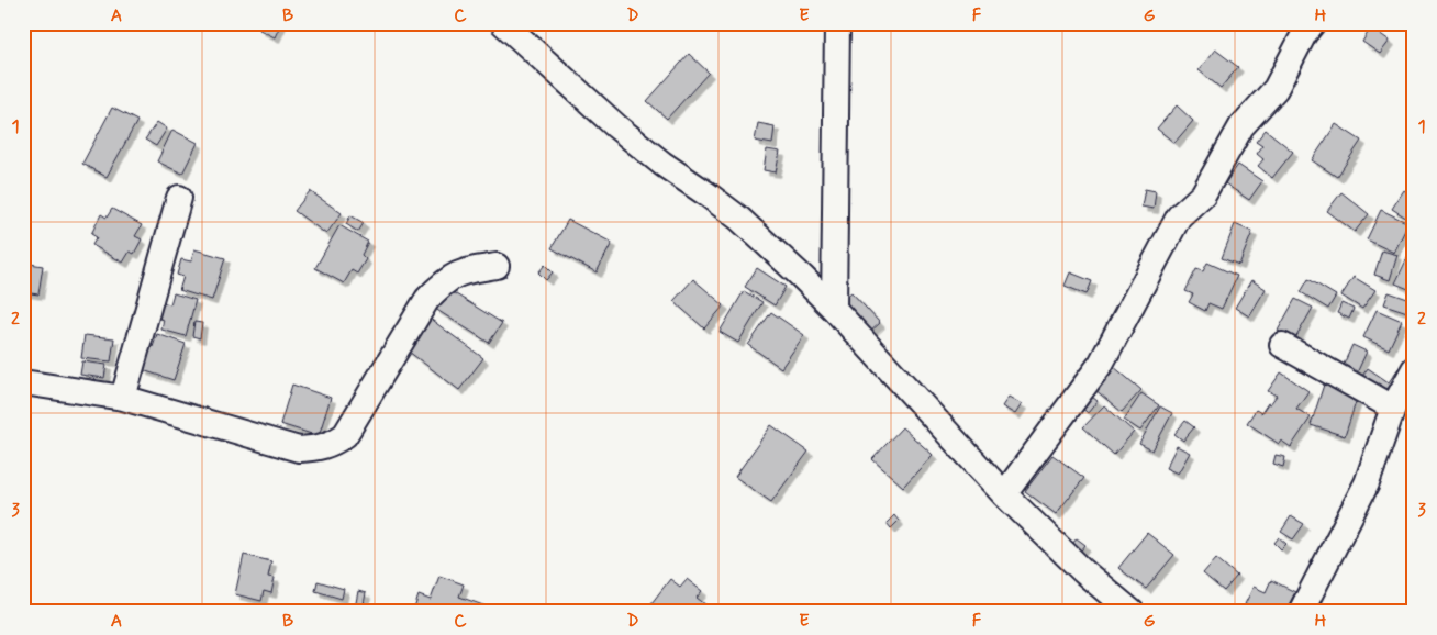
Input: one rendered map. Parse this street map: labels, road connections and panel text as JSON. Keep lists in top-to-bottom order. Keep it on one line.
{"grid":{"columns":["A","B","C","D","E","F","G","H"],"rows":["1","2","3"]}}
